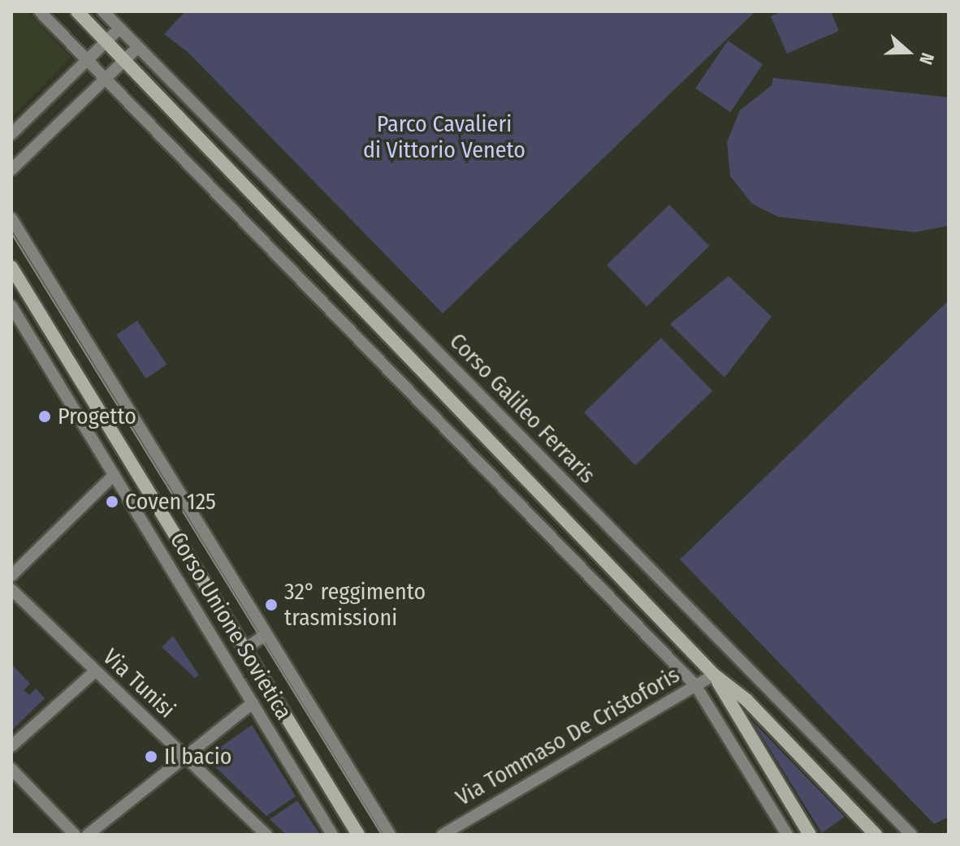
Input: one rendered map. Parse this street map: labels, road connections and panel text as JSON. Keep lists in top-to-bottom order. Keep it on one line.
{"streets":{"main road":["Corso Galileo Ferraris","Corso Unione Sovietica"],"street":["Via Tunisi","Via Tommaso De Cristoforis"]},"crossings":[["Corso Galileo Ferraris","Via Tommaso De Cristoforis"]],"parks":["Parco Cavalieri di Vittorio Veneto"],"places":["Progetto","Coven 125","32° reggimento trasmissioni","Il bacio"],"north":"right"}
